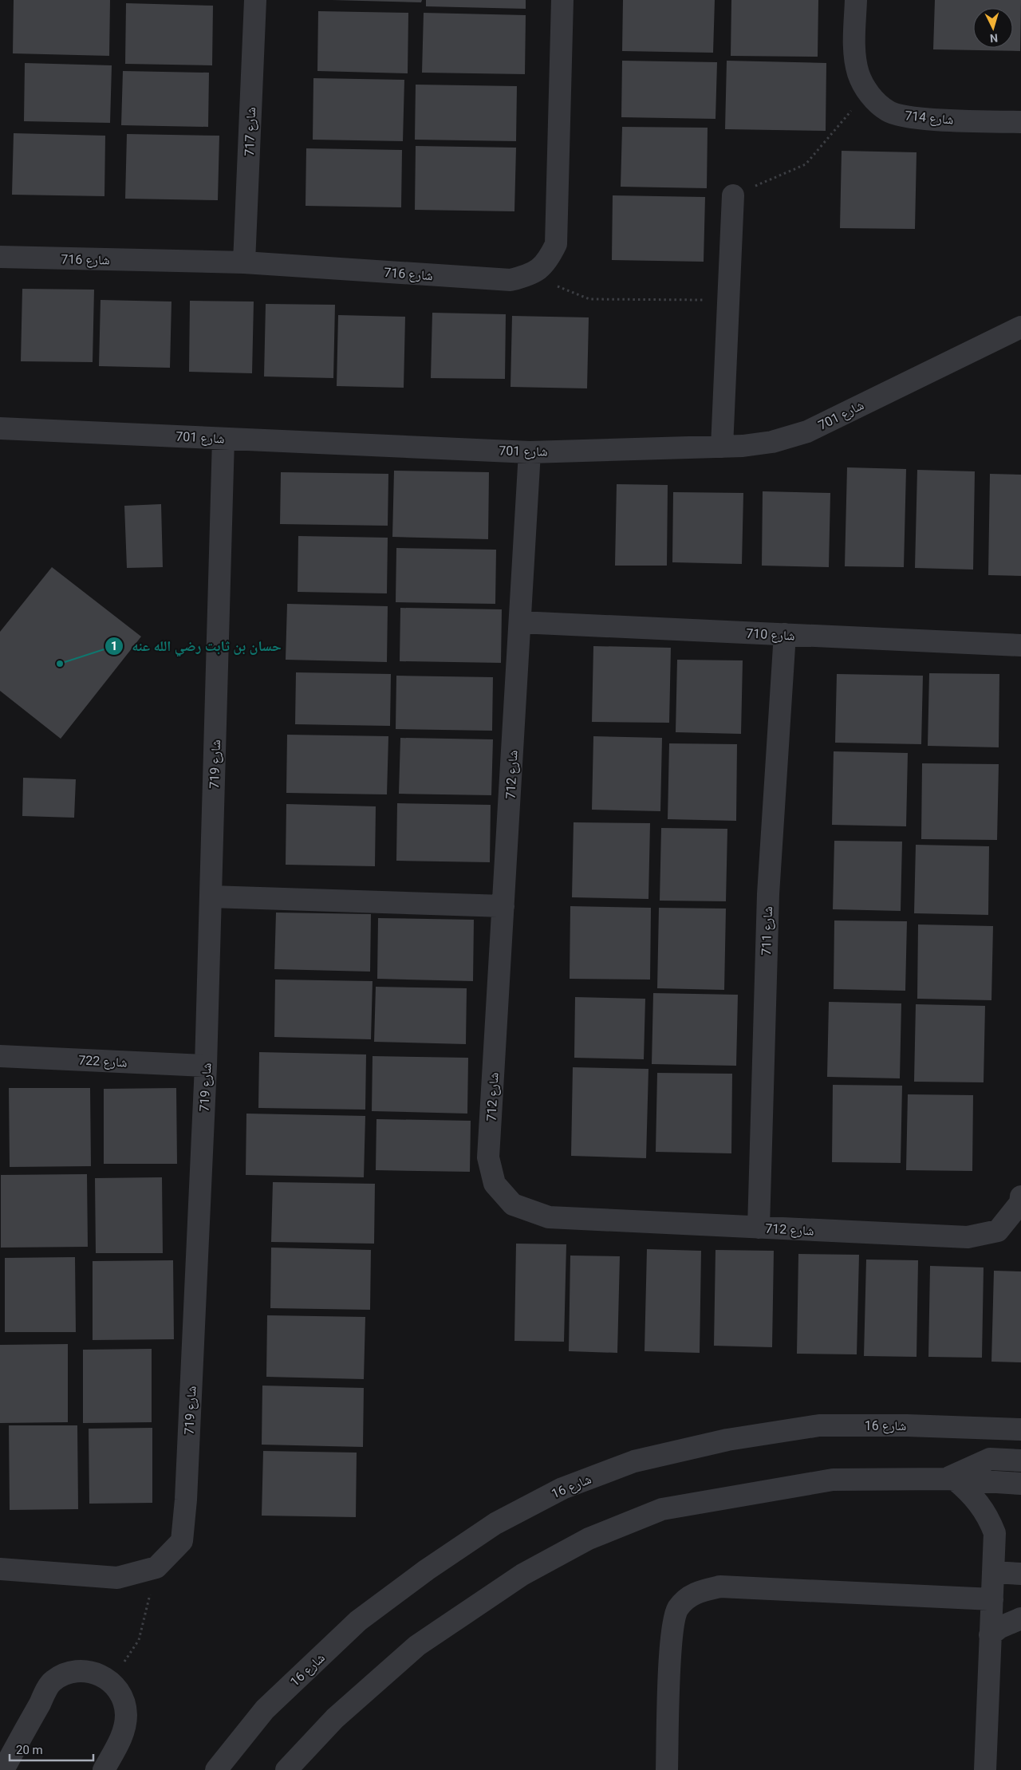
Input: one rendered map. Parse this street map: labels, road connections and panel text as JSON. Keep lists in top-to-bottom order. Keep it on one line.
{"streets":{"street":["شارع 714","شارع 717","شارع 716","شارع 701","شارع 710","شارع 719","شارع 712","شارع 711","شارع 722","شارع 16"]},"crossings":[["شارع 717","شارع 716"],["شارع 701","شارع 719"],["شارع 701","شارع 712"],["شارع 710","شارع 712"],["شارع 710","شارع 711"],["شارع 719","شارع 722"],["شارع 712","شارع 711"]],"places":["حسان بن ثابت رضي الله عنه"],"scale_bar":"20 m","north":"bottom"}
